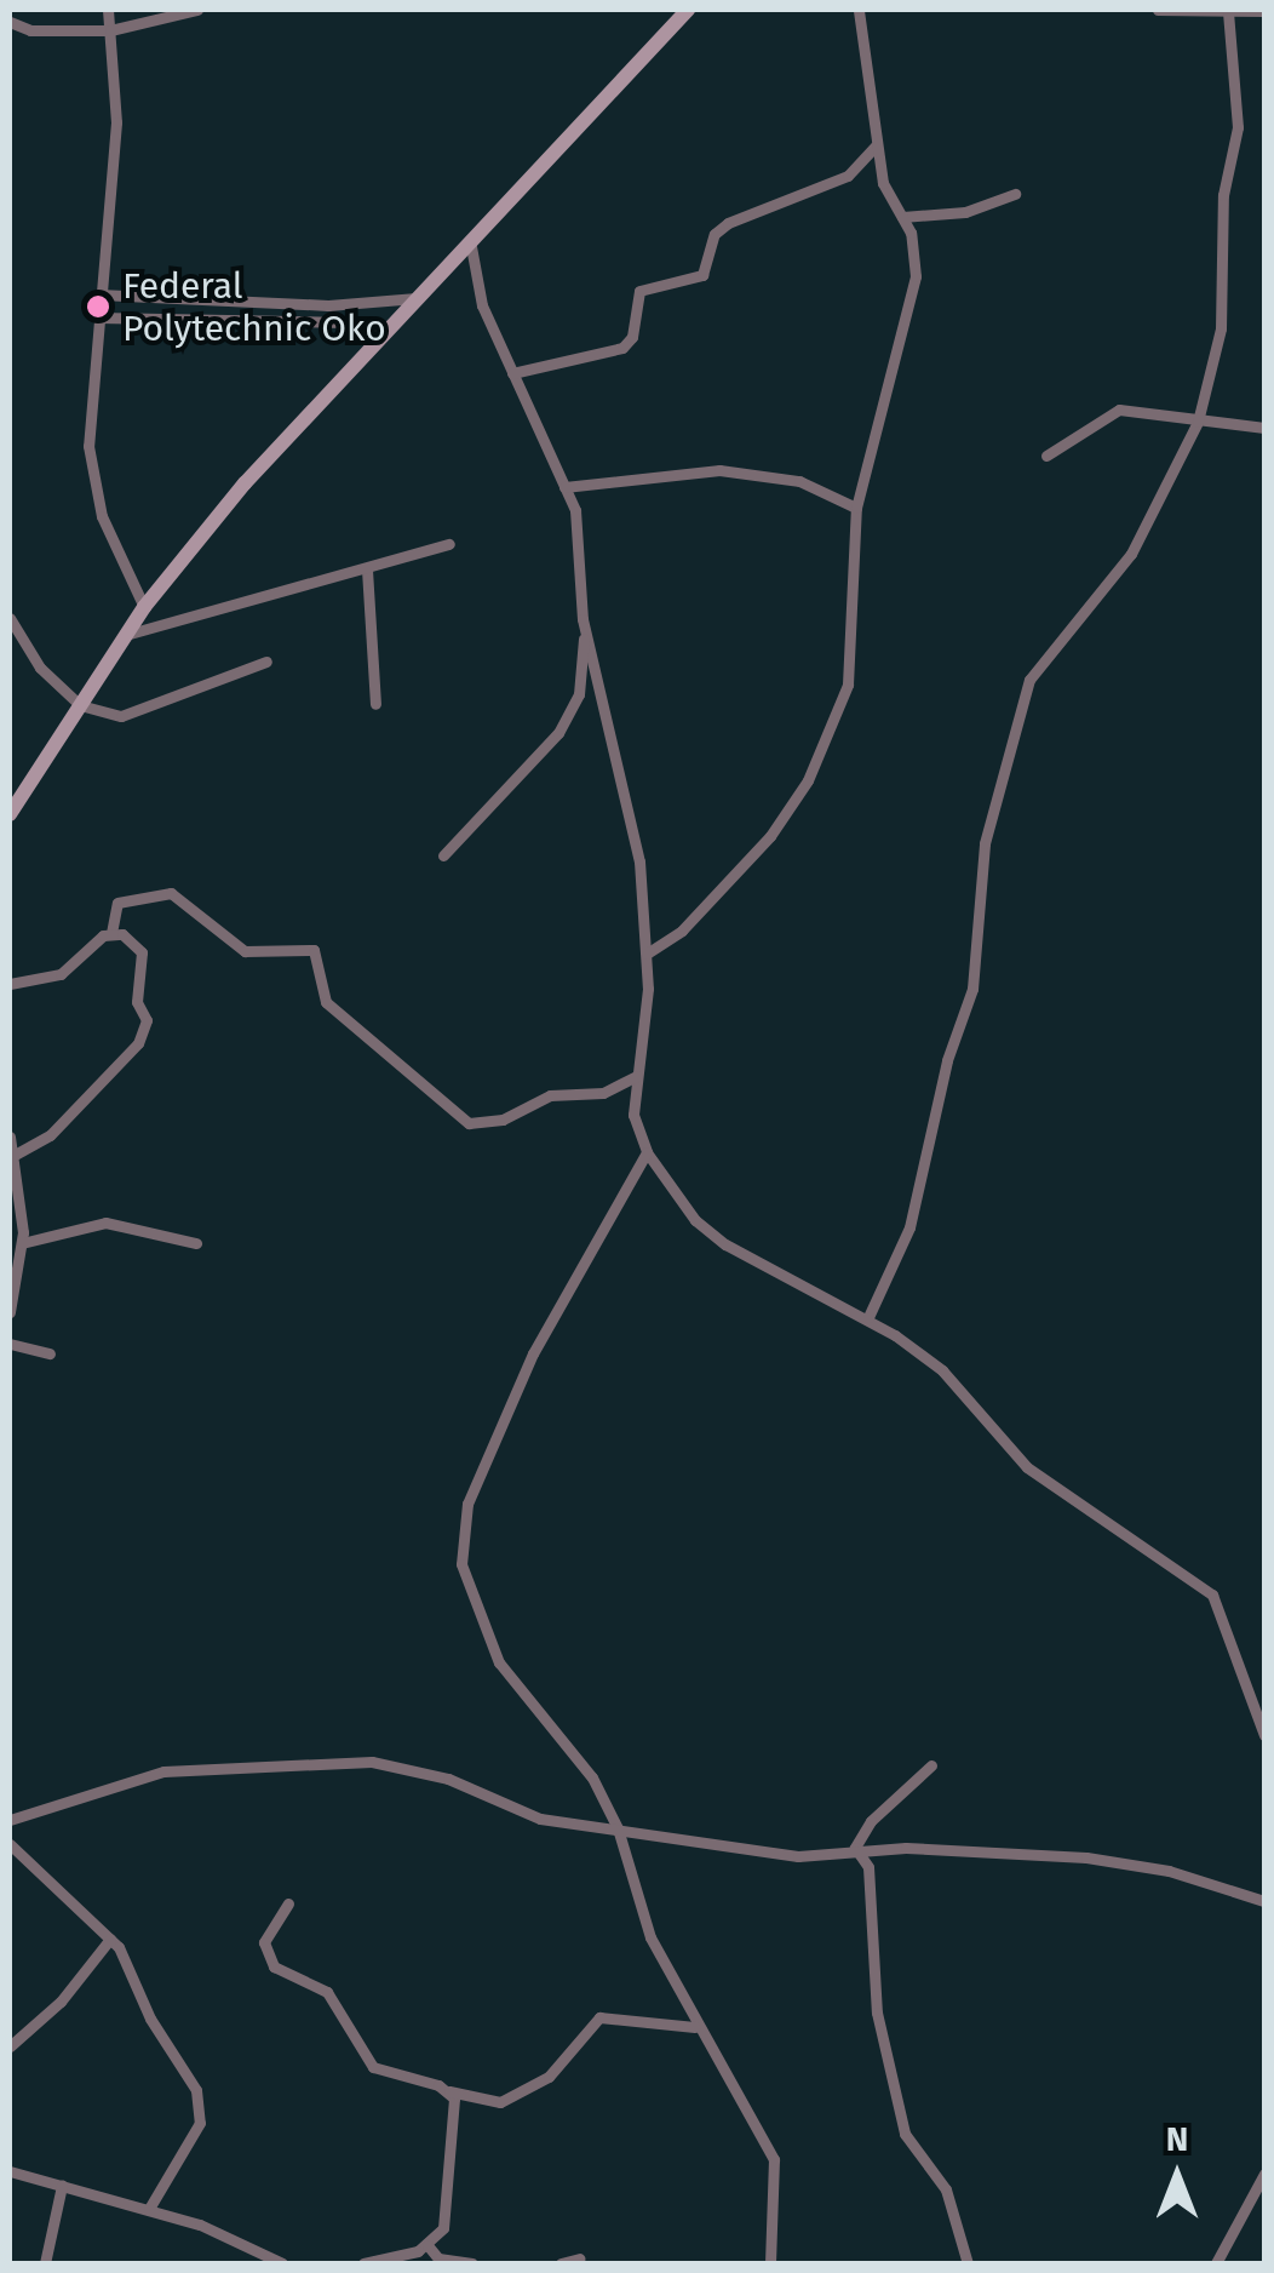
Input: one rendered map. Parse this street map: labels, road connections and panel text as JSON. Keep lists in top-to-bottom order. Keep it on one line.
{"places":["Federal Polytechnic Oko"],"north":"top"}
